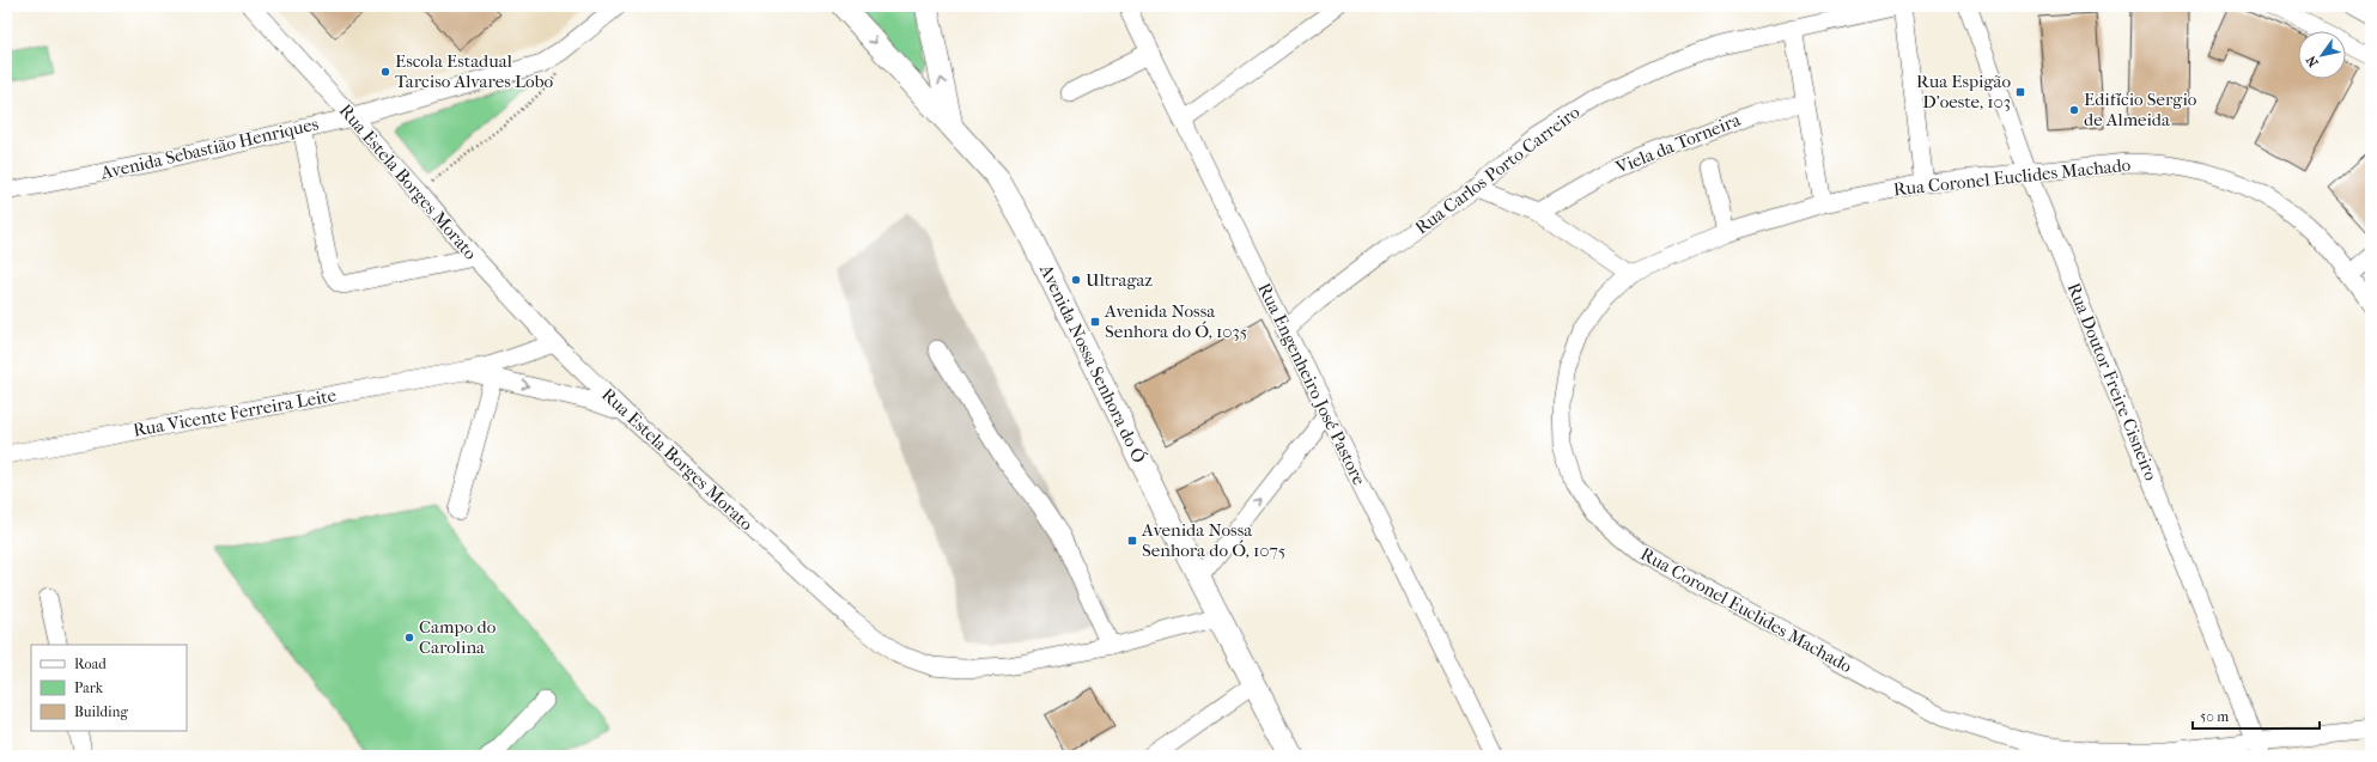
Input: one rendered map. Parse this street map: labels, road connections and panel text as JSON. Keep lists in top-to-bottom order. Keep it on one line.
{"streets":{"main road":["Avenida Nossa Senhora do Ó"],"street":["Viela da Torneira","Avenida Sebastião Henriques","Rua Carlos Porto Carreiro","Rua Coronel Euclides Machado","Rua Estela Borges Morato","Rua Doutor Freire Cisneiro","Rua Engenheiro José Pastore","Rua Vicente Ferreira Leite"]},"crossings":[["Avenida Sebastião Henriques","Rua Estela Borges Morato"],["Rua Carlos Porto Carreiro","Rua Engenheiro José Pastore"],["Rua Coronel Euclides Machado","Rua Doutor Freire Cisneiro"],["Rua Estela Borges Morato","Avenida Nossa Senhora do Ó"],["Rua Estela Borges Morato","Rua Vicente Ferreira Leite"]],"places":{"other":["Escola Estadual Tarciso Alvares Lobo","Edifício Sergio de Almeida","Ultragaz","Campo do Carolina"],"transit":["Rua Espigão D'oeste, 103","Avenida Nossa Senhora do Ó, 1035","Avenida Nossa Senhora do Ó, 1075"]},"legend":["Road","Park","Building"],"scale_bar":"50 m","north":"bottom left"}
